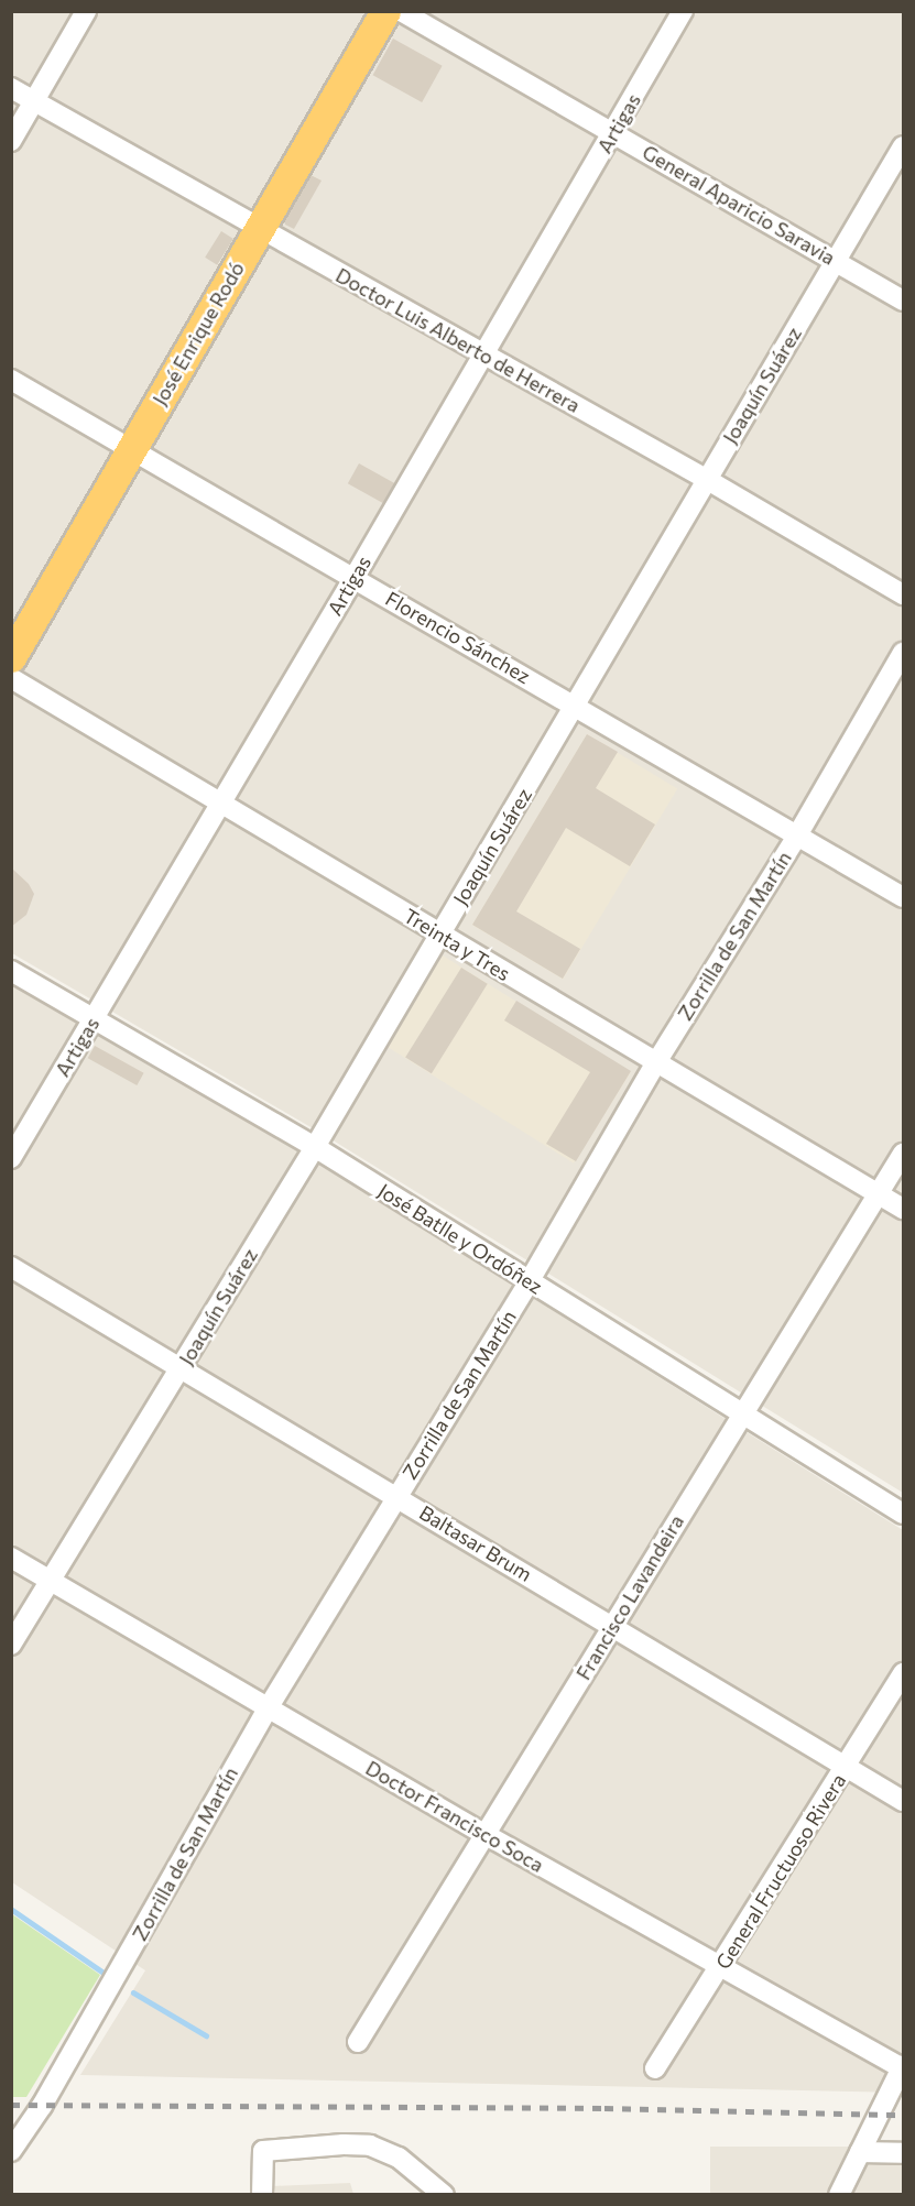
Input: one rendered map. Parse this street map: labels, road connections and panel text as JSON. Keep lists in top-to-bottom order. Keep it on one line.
{"streets":{"highway":["José Enrique Rodó"],"street":["Artigas","General Aparicio Saravia","Doctor Luis Alberto de Herrera","Joaquín Suárez","Florencio Sánchez","Zorrilla de San Martín","Treinta y Tres","José Batlle y Ordóñez","Baltasar Brum","Francisco Lavandeira","Doctor Francisco Soca","General Fructuoso Rivera"]},"crossings":[["Artigas","General Aparicio Saravia"],["Artigas","Doctor Luis Alberto de Herrera"],["Artigas","Florencio Sánchez"],["Artigas","Treinta y Tres"],["Artigas","José Batlle y Ordóñez"],["General Aparicio Saravia","Joaquín Suárez"],["José Enrique Rodó","Doctor Luis Alberto de Herrera"],["José Enrique Rodó","Florencio Sánchez"],["Doctor Luis Alberto de Herrera","Joaquín Suárez"],["Joaquín Suárez","Florencio Sánchez"],["Joaquín Suárez","Treinta y Tres"],["Joaquín Suárez","José Batlle y Ordóñez"],["Joaquín Suárez","Baltasar Brum"],["Joaquín Suárez","Doctor Francisco Soca"],["Florencio Sánchez","Zorrilla de San Martín"],["Zorrilla de San Martín","Treinta y Tres"],["Zorrilla de San Martín","José Batlle y Ordóñez"],["Zorrilla de San Martín","Baltasar Brum"],["Zorrilla de San Martín","Doctor Francisco Soca"],["Treinta y Tres","Francisco Lavandeira"],["José Batlle y Ordóñez","Francisco Lavandeira"],["Baltasar Brum","Francisco Lavandeira"],["Baltasar Brum","General Fructuoso Rivera"],["Francisco Lavandeira","Doctor Francisco Soca"],["Doctor Francisco Soca","General Fructuoso Rivera"]]}
